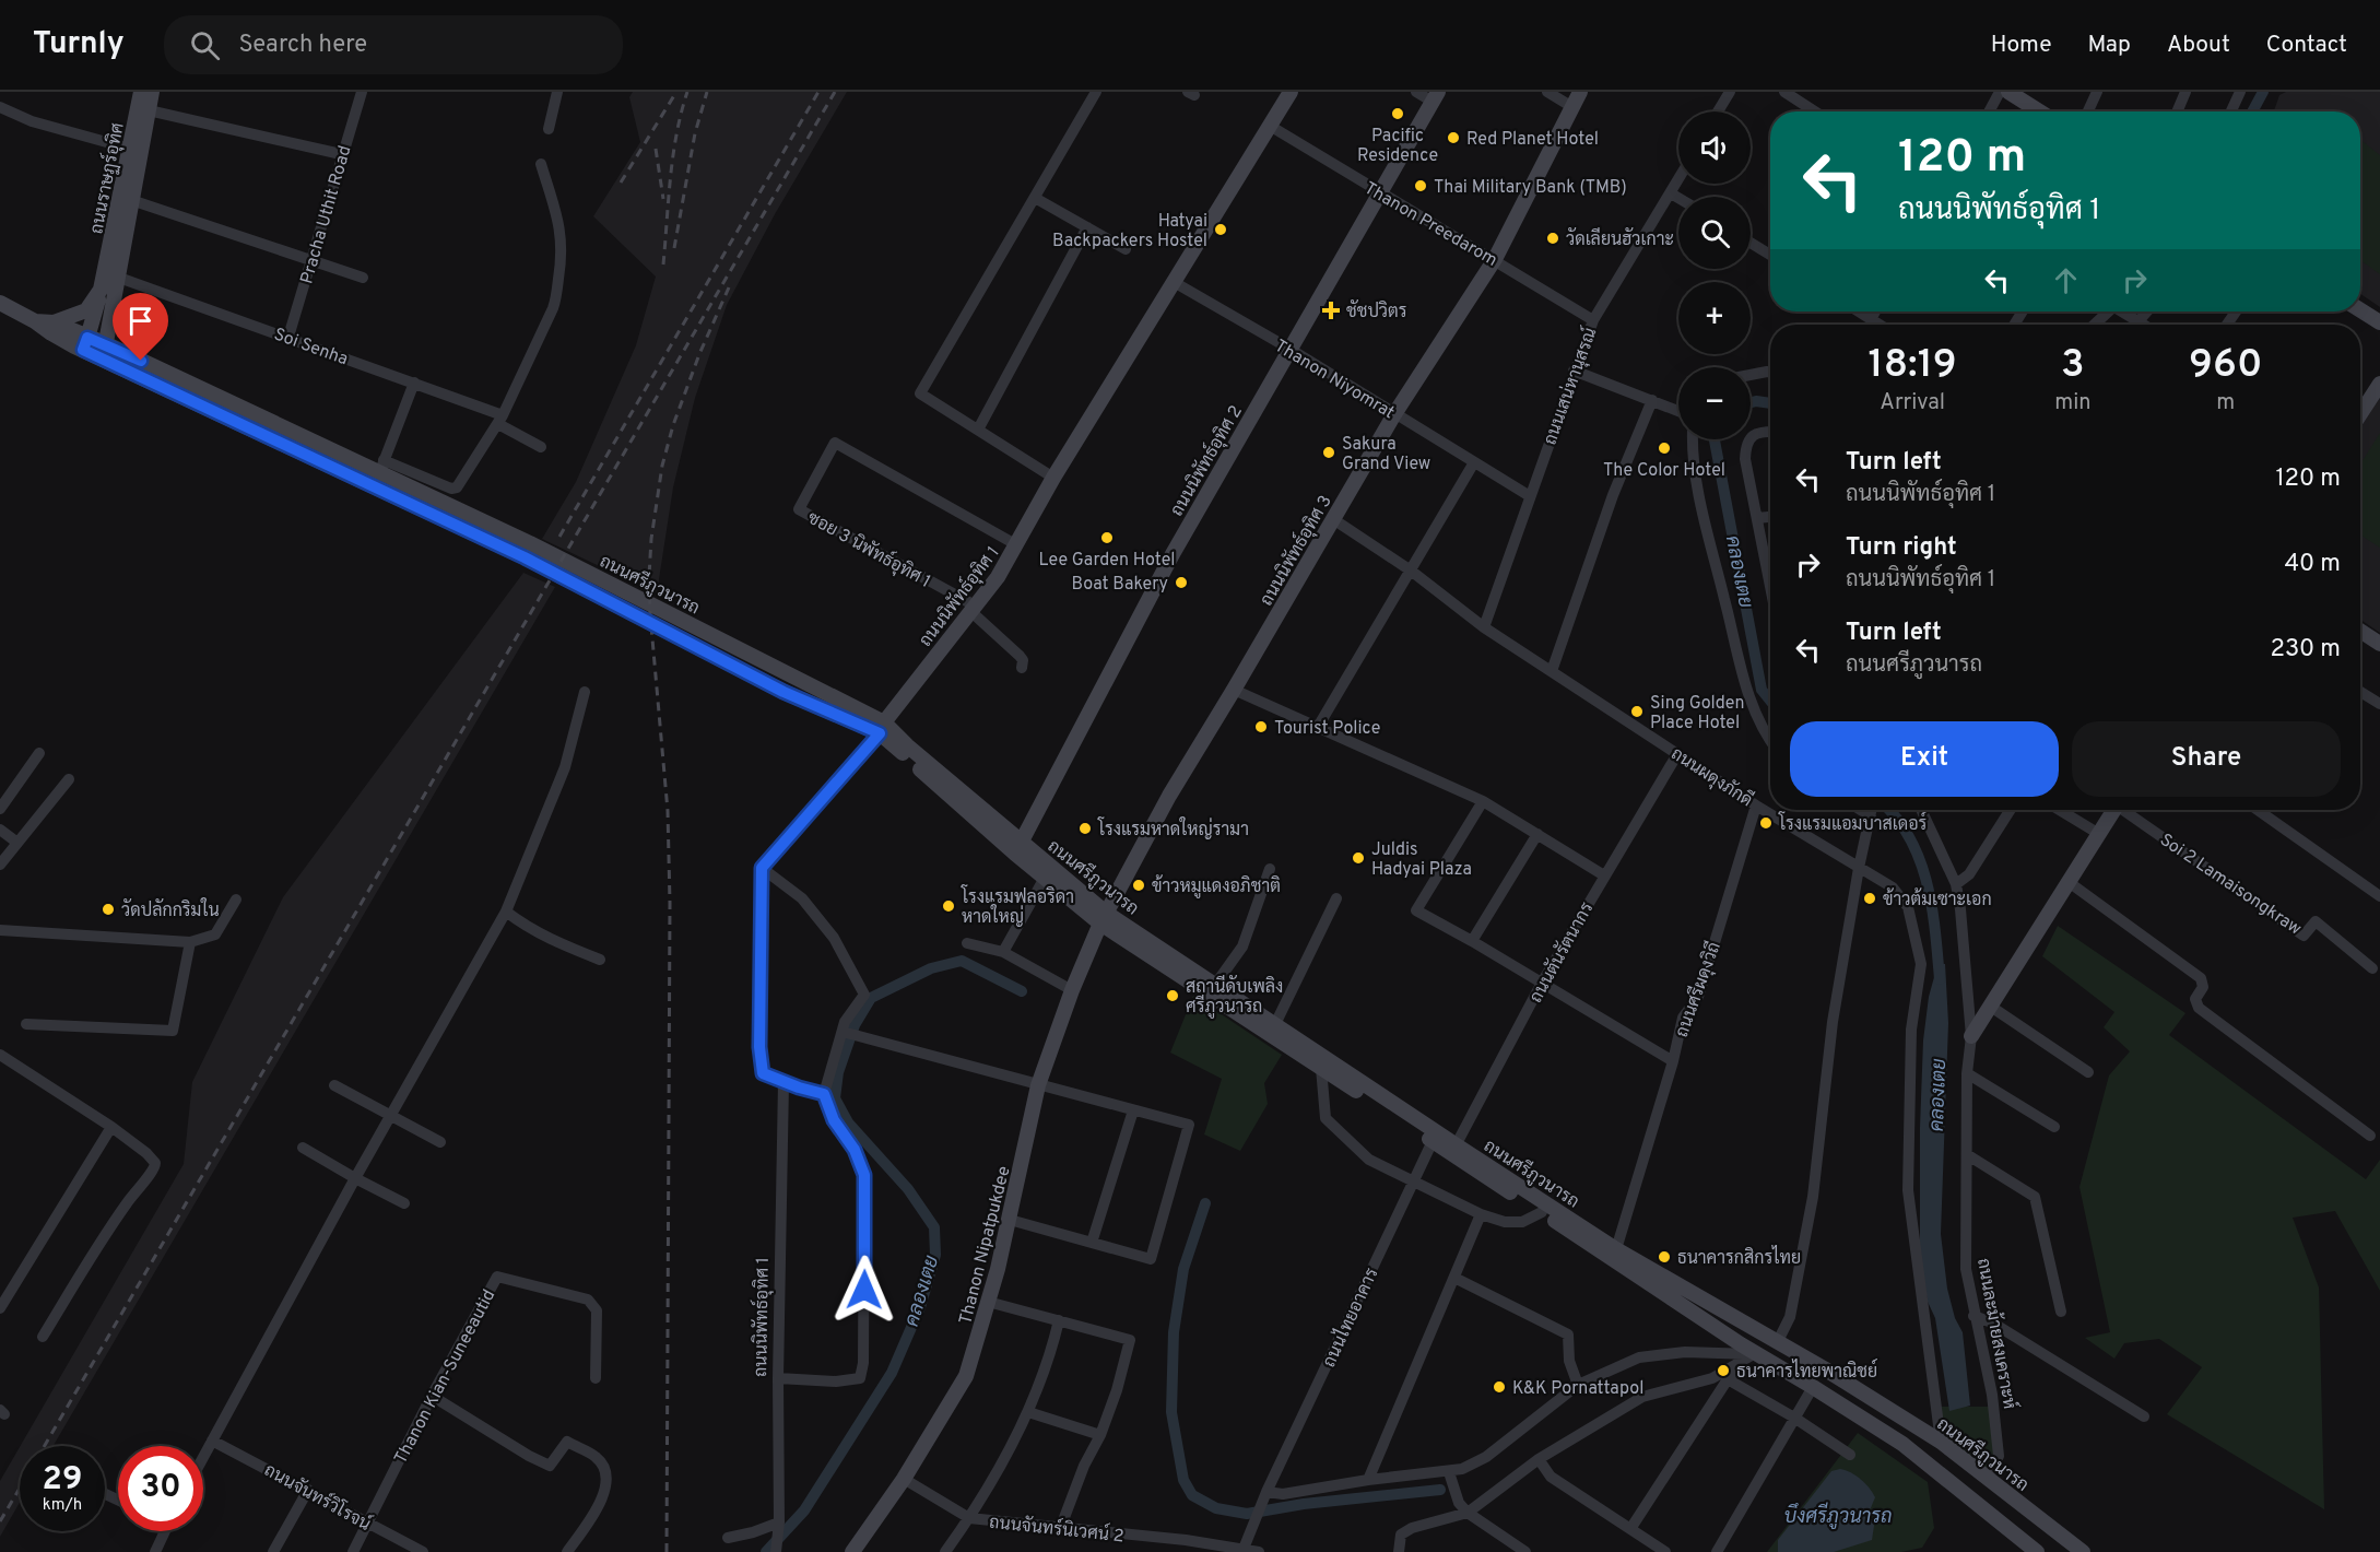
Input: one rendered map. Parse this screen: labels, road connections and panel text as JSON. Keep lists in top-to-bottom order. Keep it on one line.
{"streets":{"main road":["ถนนราษฏร์อุทิศ","ถนนนิพัทธ์อุทิศ 2","ถนนนิพัทธ์อุทิศ 3","ถนนศรีภูวนารถ","ถนนนิพัทธ์อุทิศ 1","Thanon Nipatpukdee","ถนนละม้ายสงเคราะห์"],"street":["Pracha Uthit Road","Thanon Preedarom","Soi Senha","Thanon Niyomrat","ถนนเสน่หานุสรณ์","ซอย 3 นิพัทธ์อุทิศ 1","ถนนผดุงภักดี","Soi 2 Lamaisongkraw","ถนนตันรัตนากร","ถนนศรีผดุงวิถี","ถนนไทยอาคาร","Thanon Kian-Suneeautid","ถนนจันทร์วิโรจน์","ถนนจันทร์นิเวศน์ 2"]},"crossings":[["ถนนราษฏร์อุทิศ","Soi Senha"],["Pracha Uthit Road","Soi Senha"],["Thanon Preedarom","ถนนเสน่หานุสรณ์"],["Thanon Preedarom","ถนนนิพัทธ์อุทิศ 2"],["Thanon Preedarom","ถนนนิพัทธ์อุทิศ 3"],["Thanon Preedarom","ถนนนิพัทธ์อุทิศ 1"],["Thanon Niyomrat","ถนนเสน่หานุสรณ์"],["Thanon Niyomrat","ถนนนิพัทธ์อุทิศ 2"],["Thanon Niyomrat","ถนนนิพัทธ์อุทิศ 3"],["Thanon Niyomrat","ถนนนิพัทธ์อุทิศ 1"],["ถนนเสน่หานุสรณ์","ถนนผดุงภักดี"],["ถนนนิพัทธ์อุทิศ 2","ถนนศรีภูวนารถ"],["ซอย 3 นิพัทธ์อุทิศ 1","ถนนนิพัทธ์อุทิศ 1"],["ถนนนิพัทธ์อุทิศ 3","ถนนศรีภูวนารถ"],["ถนนนิพัทธ์อุทิศ 3","ถนนผดุงภักดี"],["ถนนนิพัทธ์อุทิศ 3","Thanon Nipatpukdee"],["ถนนศรีภูวนารถ","ถนนนิพัทธ์อุทิศ 1"],["ถนนศรีภูวนารถ","ถนนผดุงภักดี"],["ถนนศรีภูวนารถ","ถนนตันรัตนากร"],["ถนนศรีภูวนารถ","ถนนศรีผดุงวิถี"],["ถนนศรีภูวนารถ","Thanon Nipatpukdee"],["ถนนศรีภูวนารถ","ถนนไทยอาคาร"],["ถนนศรีภูวนารถ","ถนนละม้ายสงเคราะห์"],["ถนนผดุงภักดี","ถนนตันรัตนากร"],["ถนนผดุงภักดี","ถนนศรีผดุงวิถี"],["Thanon Nipatpukdee","ถนนจันทร์นิเวศน์ 2"],["ถนนไทยอาคาร","ถนนจันทร์นิเวศน์ 2"],["Thanon Kian-Suneeautid","ถนนจันทร์วิโรจน์"]],"water":["คลองเตย","บึงศรีภูวนารถ"],"places":{"other":["Pacific Residence","Red Planet Hotel","Thai Military Bank (TMB)","Hatyai Backpackers Hostel","วัดเลียนฮัวเกาะ","The Color Hotel","Sakura Grand View","Lee Garden Hotel","Boat Bakery","Sing Golden Place Hotel","Tourist Police","โรงแรมแอมบาสเดอร์","โรงแรมหาดใหญ่รามา","Juldis Hadyai Plaza","ข้าวหมูแดงอภิชาติ","ข้าวต้มเซาะเอก","โรงแรมฟลอริดา หาดใหญ่","วัดปลักกริมใน","สถานีดับเพลิง ศรีภูวนารถ","ธนาคารกสิกรไทย","ธนาคารไทยพาณิชย์","K&K Pornattapol"],"health":["ชัชปวิตร"]},"page":{"header":"Turnly","search":"Search here","nav":["Home","Map","About","Contact"],"map_buttons":["+","−"],"turn":["120 m","ถนนนิพัทธ์อุทิศ 1"],"eta":["18:19","Arrival","3","min","960","m"],"list":[{"name":"Turn left","note":"ถนนนิพัทธ์อุทิศ 1","value":"120 m"},{"name":"Turn right","note":"ถนนนิพัทธ์อุทิศ 1","value":"40 m"},{"name":"Turn left","note":"ถนนศรีภูวนารถ","value":"230 m"}],"buttons":["Exit","Share"],"speed":"29 km/h","limit":"30"}}
